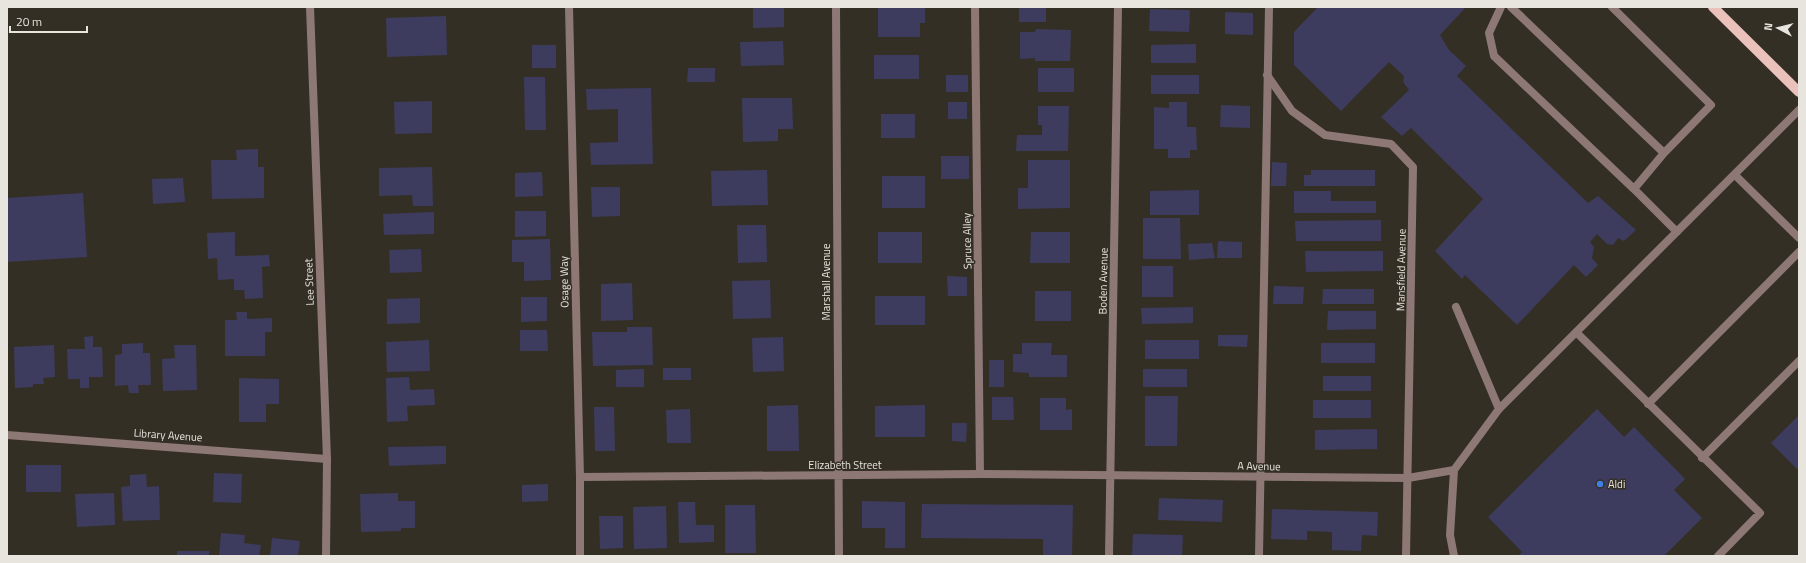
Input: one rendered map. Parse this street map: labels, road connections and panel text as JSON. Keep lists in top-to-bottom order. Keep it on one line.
{"streets":{"street":["Spruce Alley","Mansfield Avenue","Boden Avenue","Lee Street","Osage Way","Marshall Avenue","Library Avenue","Elizabeth Street","A Avenue"]},"crossings":[["Spruce Alley","Elizabeth Street"],["Mansfield Avenue","A Avenue"],["Boden Avenue","Elizabeth Street"],["Boden Avenue","A Avenue"],["Lee Street","Library Avenue"],["Osage Way","Elizabeth Street"],["Marshall Avenue","Elizabeth Street"],["Elizabeth Street","A Avenue"]],"places":["Aldi"],"scale_bar":"20 m","north":"left"}
